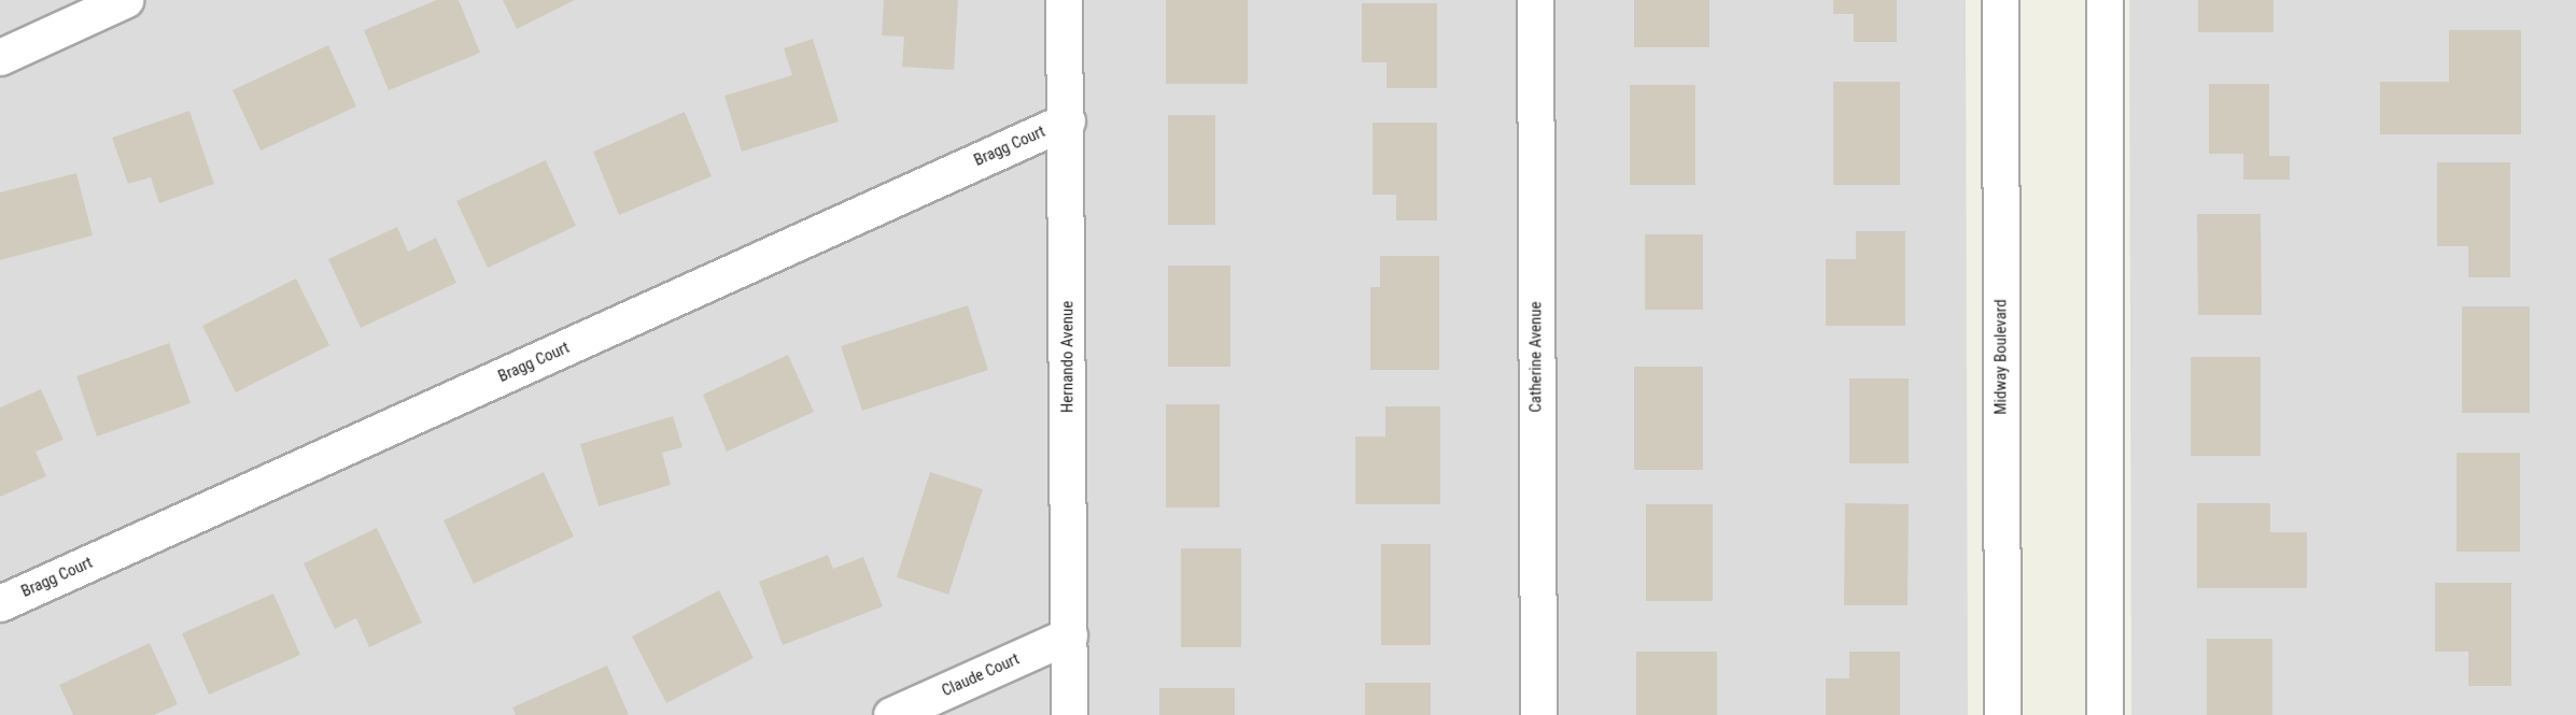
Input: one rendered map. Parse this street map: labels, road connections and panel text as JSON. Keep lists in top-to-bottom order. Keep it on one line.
{"streets":{"street":["Bragg Court","Hernando Avenue","Catherine Avenue","Midway Boulevard","Claude Court"]},"crossings":[["Bragg Court","Hernando Avenue"],["Hernando Avenue","Claude Court"]]}
